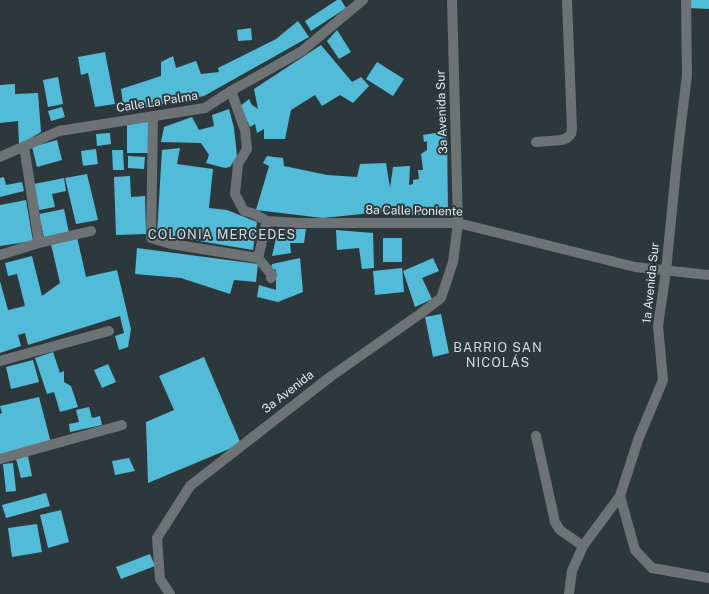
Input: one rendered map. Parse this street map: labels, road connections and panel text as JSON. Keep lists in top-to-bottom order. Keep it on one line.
{"streets":{"street":["Calle La Palma","3a Avenida Sur","8a Calle Poniente","1a Avenida Sur","3a Avenida"]},"crossings":[["Calle La Palma","8a Calle Poniente"],["3a Avenida Sur","8a Calle Poniente"],["3a Avenida Sur","3a Avenida"],["8a Calle Poniente","1a Avenida Sur"],["8a Calle Poniente","3a Avenida"]],"districts":["COLONIA MERCEDES","BARRIO SAN NICOLÁS"]}
